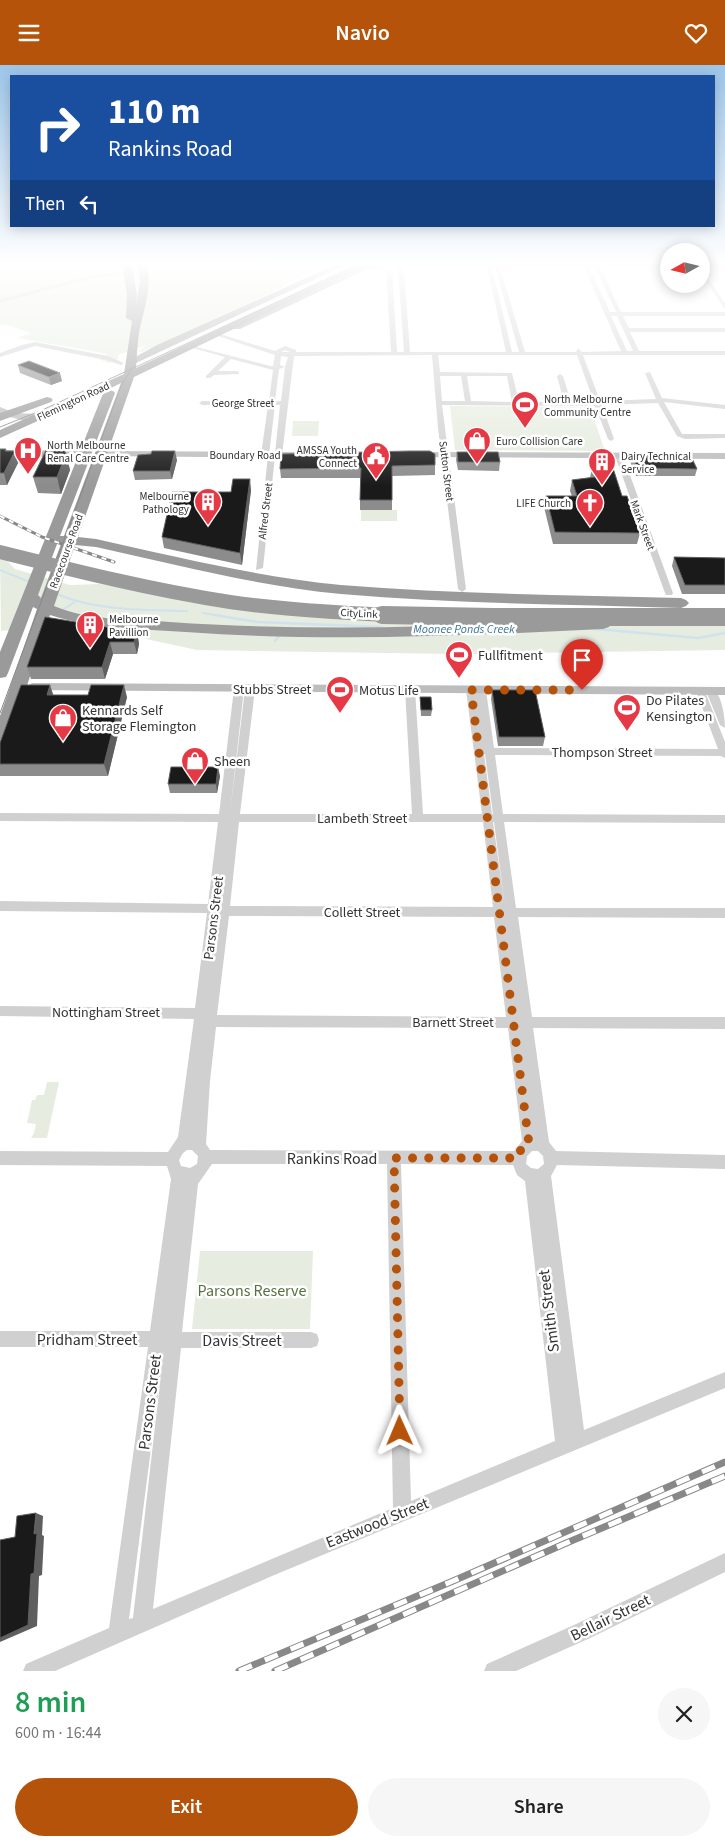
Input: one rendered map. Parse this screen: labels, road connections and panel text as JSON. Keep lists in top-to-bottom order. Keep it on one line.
{"streets":{"highway":["Flemington Road","Boundary Road","Racecourse Road","CityLink","Stubbs Street"],"street":["George Street","Sutton Street","Alfred Street","Mark Street","Thompson Street","Lambeth Street","Collett Street","Parsons Street","Nottingham Street","Barnett Street","Rankins Road","Smith Street","Pridham Street","Davis Street","Eastwood Street","Bellair Street"]},"crossings":[["Flemington Road","Racecourse Road"],["George Street","Alfred Street"],["Boundary Road","Alfred Street"],["Boundary Road","Racecourse Road"],["Racecourse Road","Stubbs Street"],["Stubbs Street","Parsons Street"],["Lambeth Street","Parsons Street"],["Collett Street","Parsons Street"],["Parsons Street","Nottingham Street"],["Parsons Street","Barnett Street"],["Parsons Street","Rankins Road"],["Parsons Street","Pridham Street"],["Parsons Street","Davis Street"],["Parsons Street","Eastwood Street"],["Nottingham Street","Barnett Street"],["Rankins Road","Smith Street"],["Smith Street","Eastwood Street"],["Pridham Street","Davis Street"]],"water":["Moonee Ponds Creek"],"parks":["Parsons Reserve"],"places":{"sports":["North Melbourne Community Centre","Fullfitment","Motus Life","Do Pilates Kensington"],"shop":["Euro Collision Care","Kennards Self Storage Flemington","Sheen"],"hospital":["North Melbourne Renal Care Centre"],"public building":["AMSSA Youth Connect"],"building":["Dairy Technical Service","Melbourne Pathology","Melbourne Pavillion"],"church":["LIFE Church"]},"north":"left","page":{"header":"Navio","turn":["110 m","Rankins Road"],"then":"Then","heading":["8 min","600 m · 16:44"],"buttons":["Exit","Share"]}}
